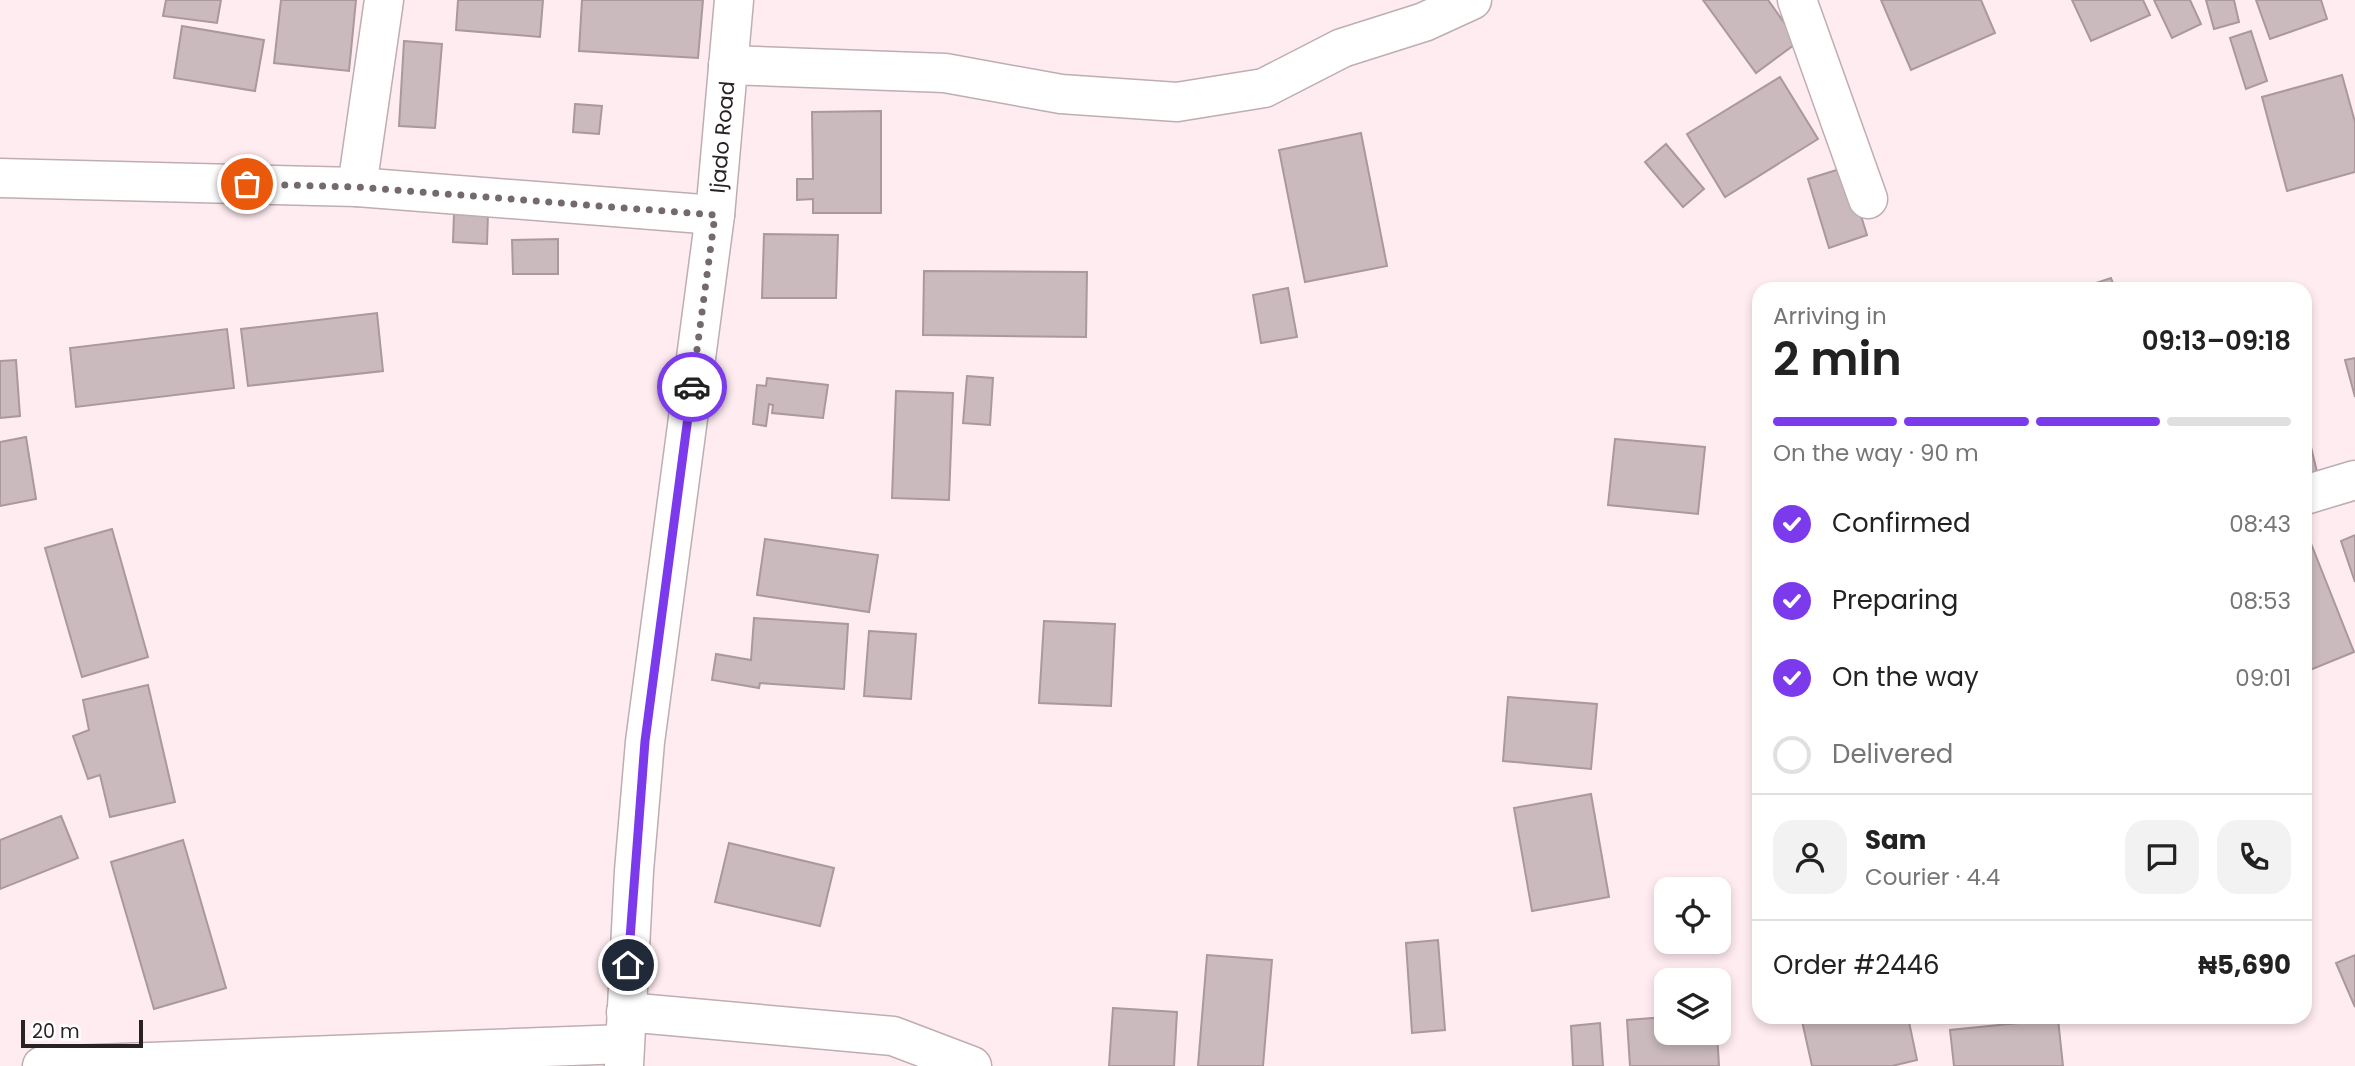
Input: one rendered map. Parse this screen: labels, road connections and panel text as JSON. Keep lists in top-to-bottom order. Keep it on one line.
{"streets":{"street":["Ijado Road"]},"scale_bar":"20 m","page":{"heading":["2 min","Arriving in","09:13–09:18"],"panel":["Sam","Courier · 4.4","Order #2446","₦5,690"],"bar":"On the way · 90 m","list":[["Confirmed","08:43"],["Preparing","08:53"],["On the way","09:01"],"Delivered"],"scale":"20 m"}}
